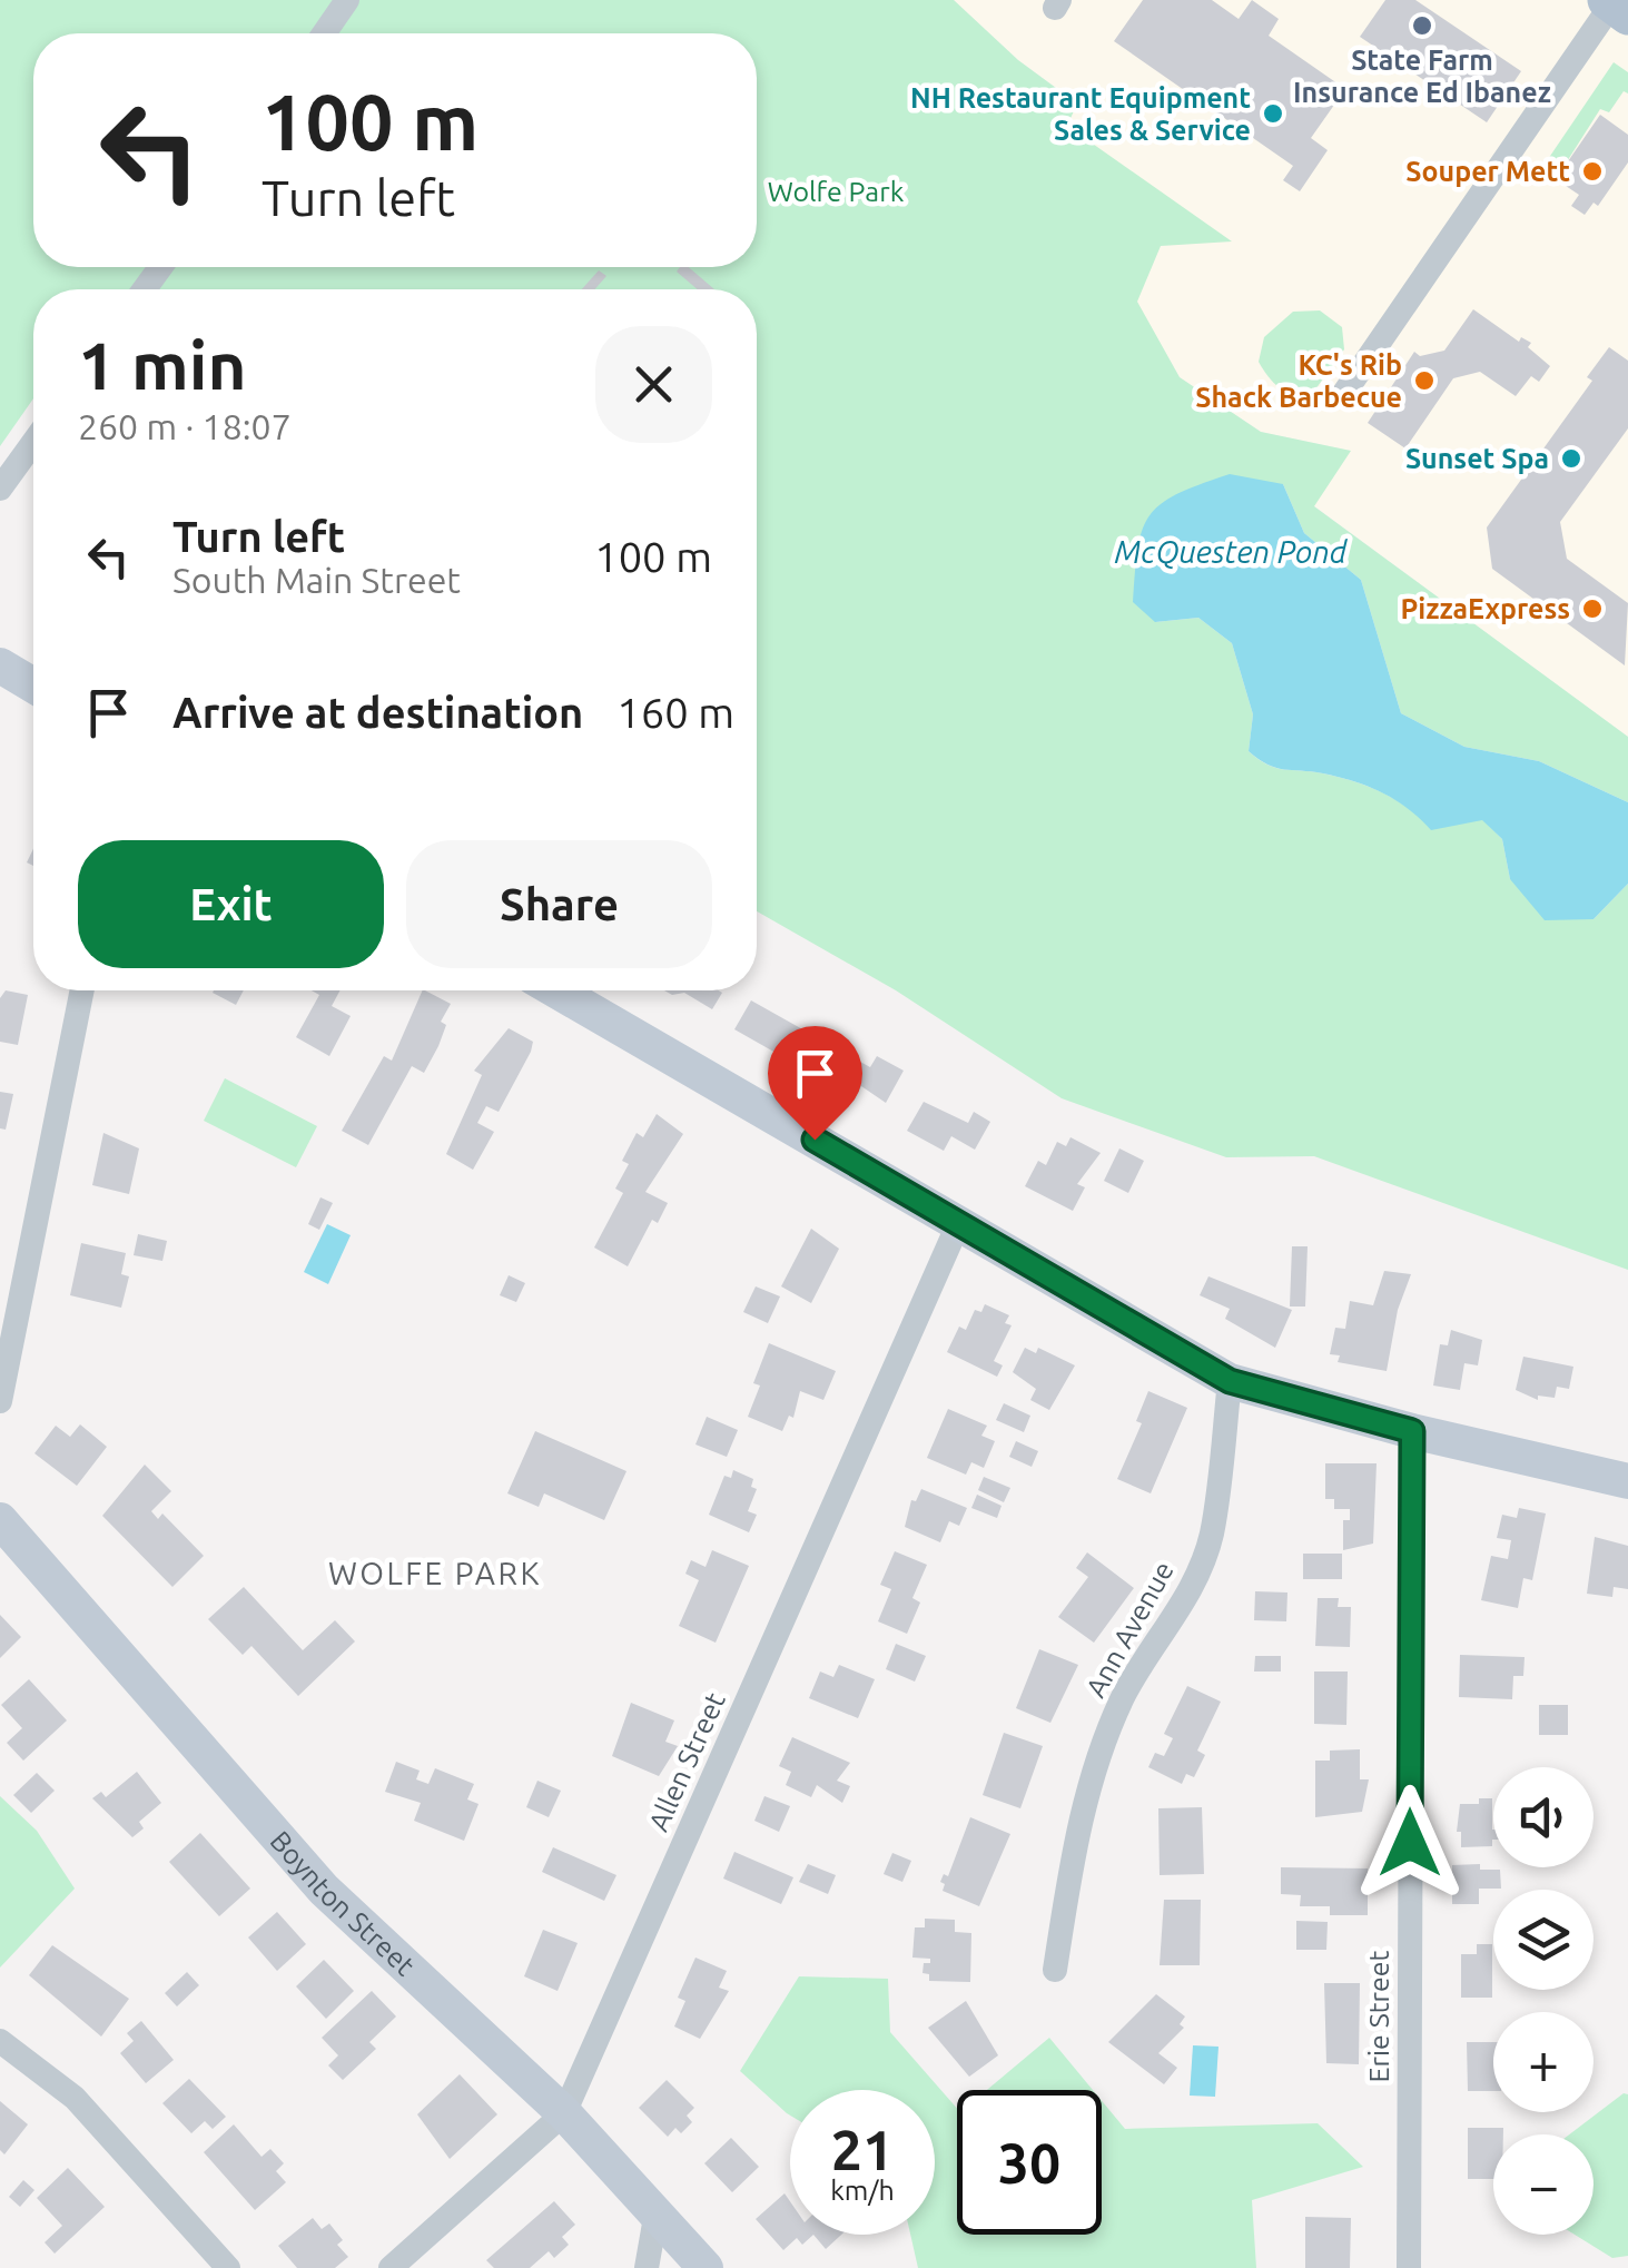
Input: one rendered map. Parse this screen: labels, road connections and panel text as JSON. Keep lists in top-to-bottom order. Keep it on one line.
{"streets":{"main road":["Boynton Street"],"street":["Ann Avenue","Allen Street","Erie Street"]},"crossings":[["Allen Street","Boynton Street"]],"districts":["WOLFE PARK"],"water":["McQuesten Pond"],"parks":["Wolfe Park"],"places":["State Farm Insurance Ed Ibanez","NH Restaurant Equipment Sales & Service","Souper Mett","KC's Rib Shack Barbecue","Sunset Spa","PizzaExpress"],"page":{"turn":["100 m","Turn left"],"heading":["1 min","260 m · 18:07"],"list":[{"name":"Turn left","note":"South Main Street","value":"100 m"},{"name":"Arrive at destination","value":"160 m"}],"buttons":["Exit","Share"],"map_buttons":["+","−"],"speed":"21 km/h","limit":"30"}}
